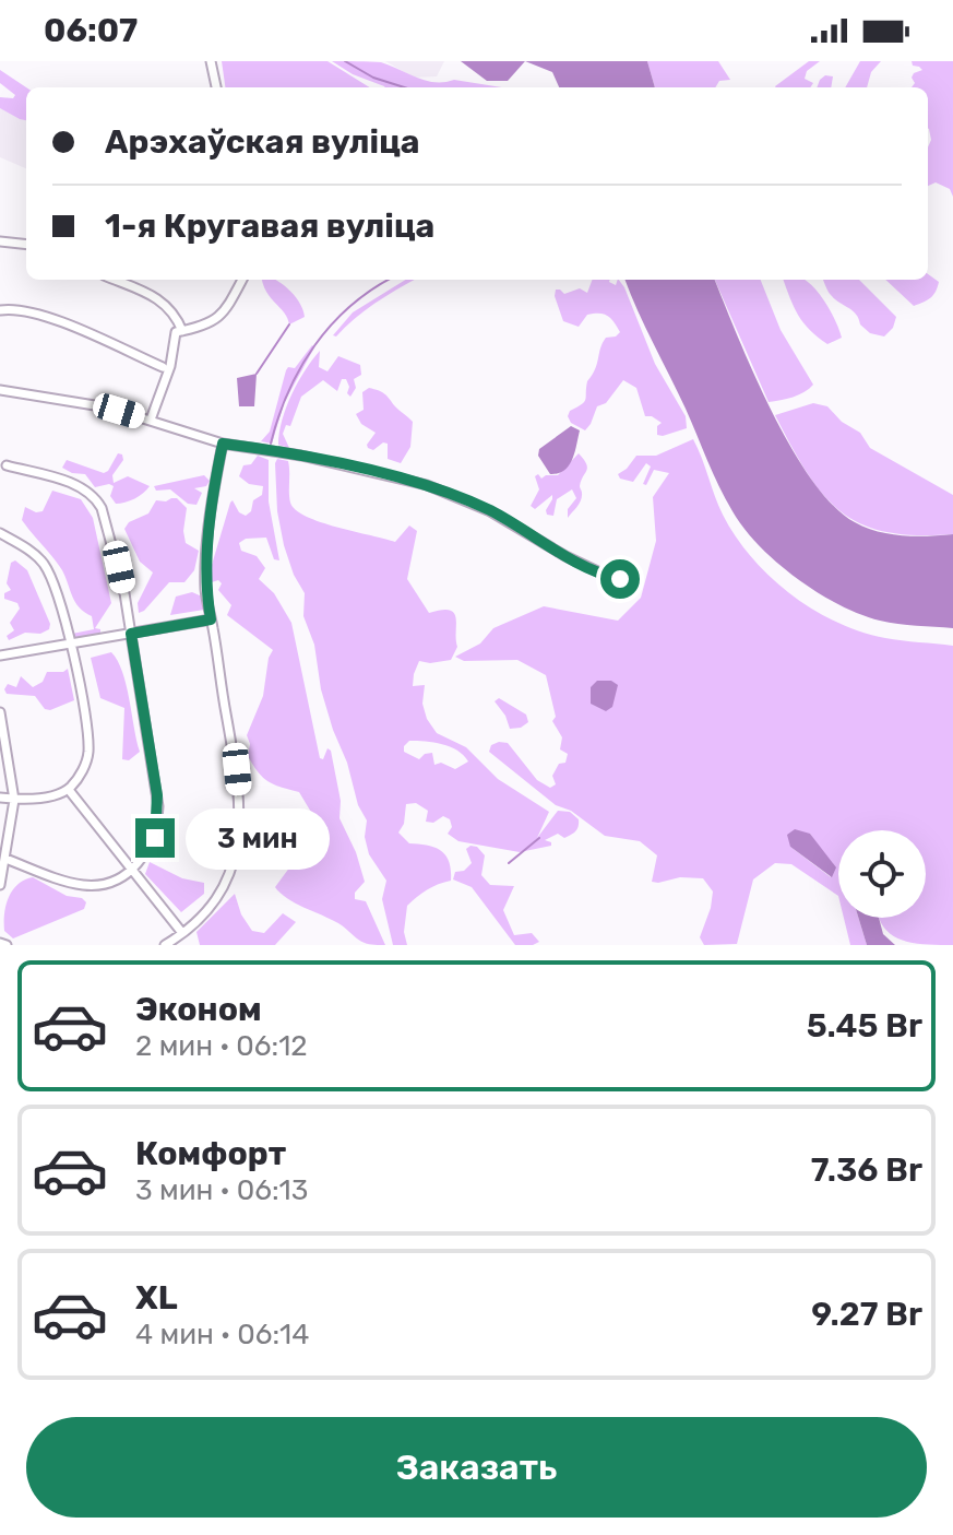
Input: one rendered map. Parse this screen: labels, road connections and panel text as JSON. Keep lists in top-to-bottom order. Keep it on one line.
{"page":{"status":"06:07","banner":["Арэхаўская вуліца","1-я Кругавая вуліца"],"bubble":"3 мин","list":[{"name":"Эконом","note":"2 мин · 06:12","value":"5.45 Br"},{"name":"Комфорт","note":"3 мин · 06:13","value":"7.36 Br"},{"name":"XL","note":"4 мин · 06:14","value":"9.27 Br"}],"buttons":"Заказать"}}
